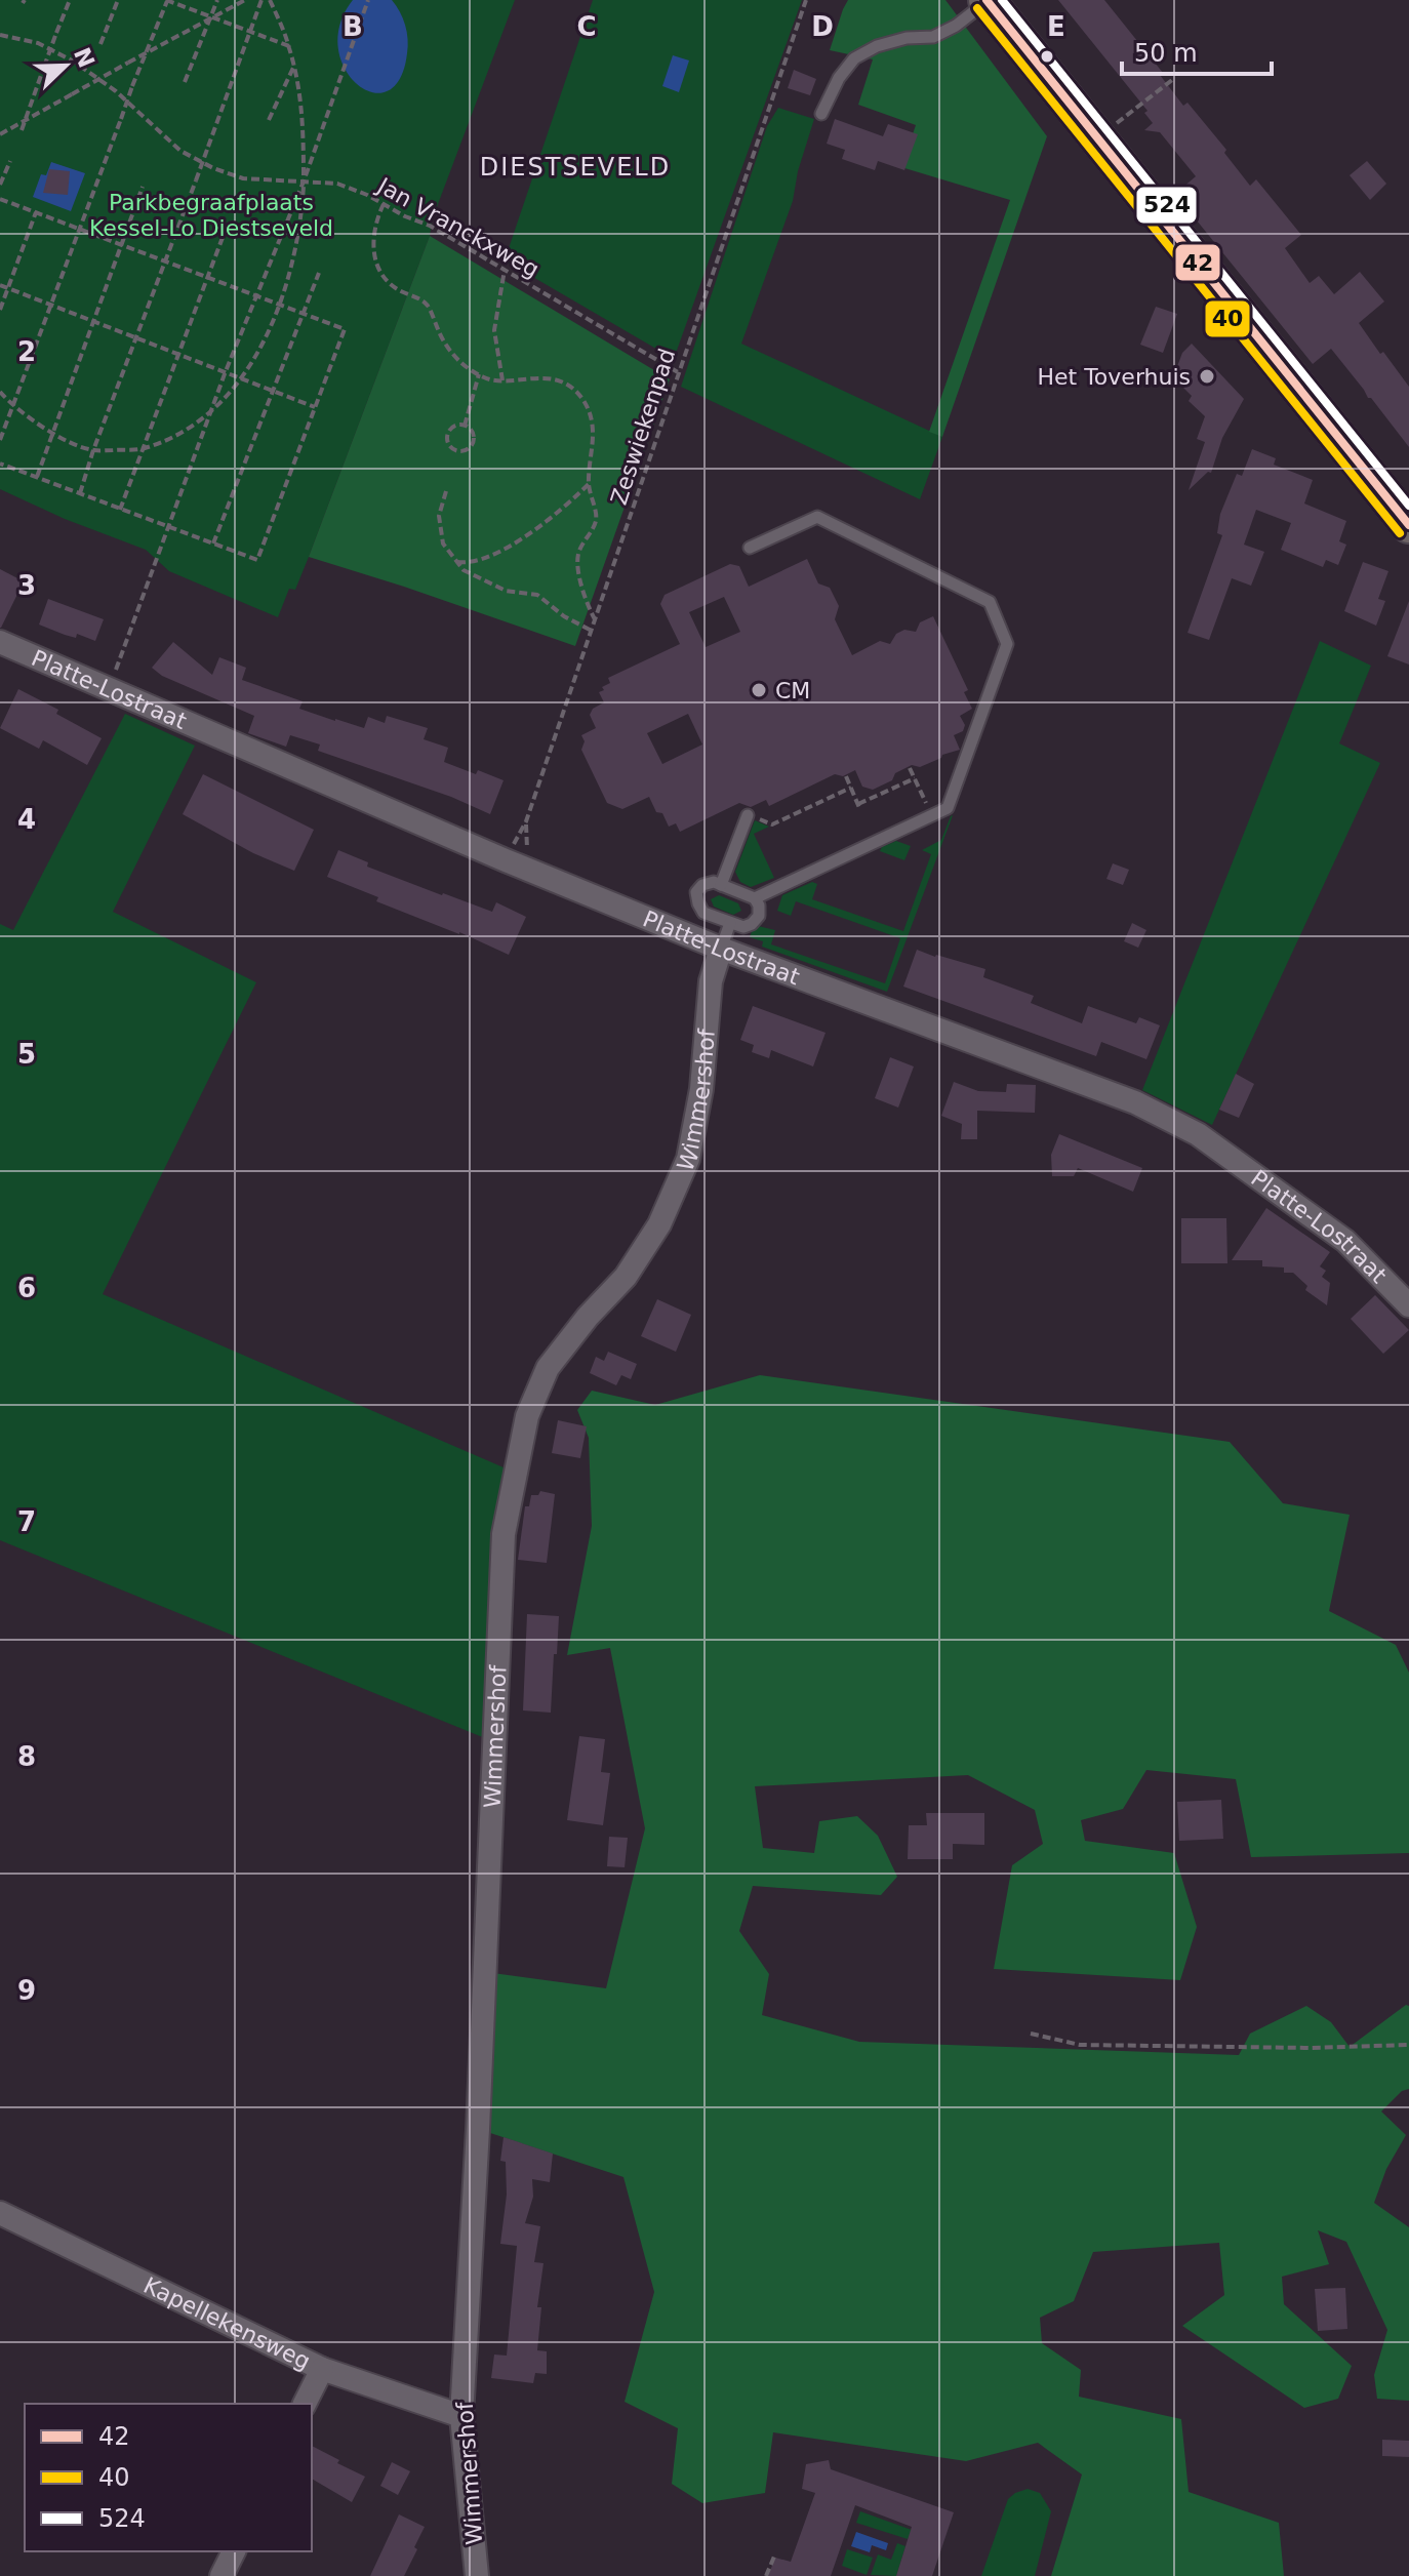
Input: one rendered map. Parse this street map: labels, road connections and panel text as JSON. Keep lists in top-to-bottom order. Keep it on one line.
{"streets":{"street":["Platte-Lostraat","Wimmershof","Kapellekensweg"],"path":["Jan Vranckxweg","Zeswiekenpad"]},"crossings":[["Jan Vranckxweg","Zeswiekenpad"],["Zeswiekenpad","Platte-Lostraat"],["Platte-Lostraat","Wimmershof"],["Wimmershof","Kapellekensweg"]],"districts":["DIESTSEVELD"],"parks":["Parkbegraafplaats Kessel-Lo Diestseveld"],"places":["Het Toverhuis","CM"],"lines":["transit line 42","transit line 524","transit line 40"],"legend":["42","40","524"],"scale_bar":"50 m","north":"top right","grid":{"columns":["B","C","D","E"],"rows":["2","3","4","5","6","7","8","9"]}}
